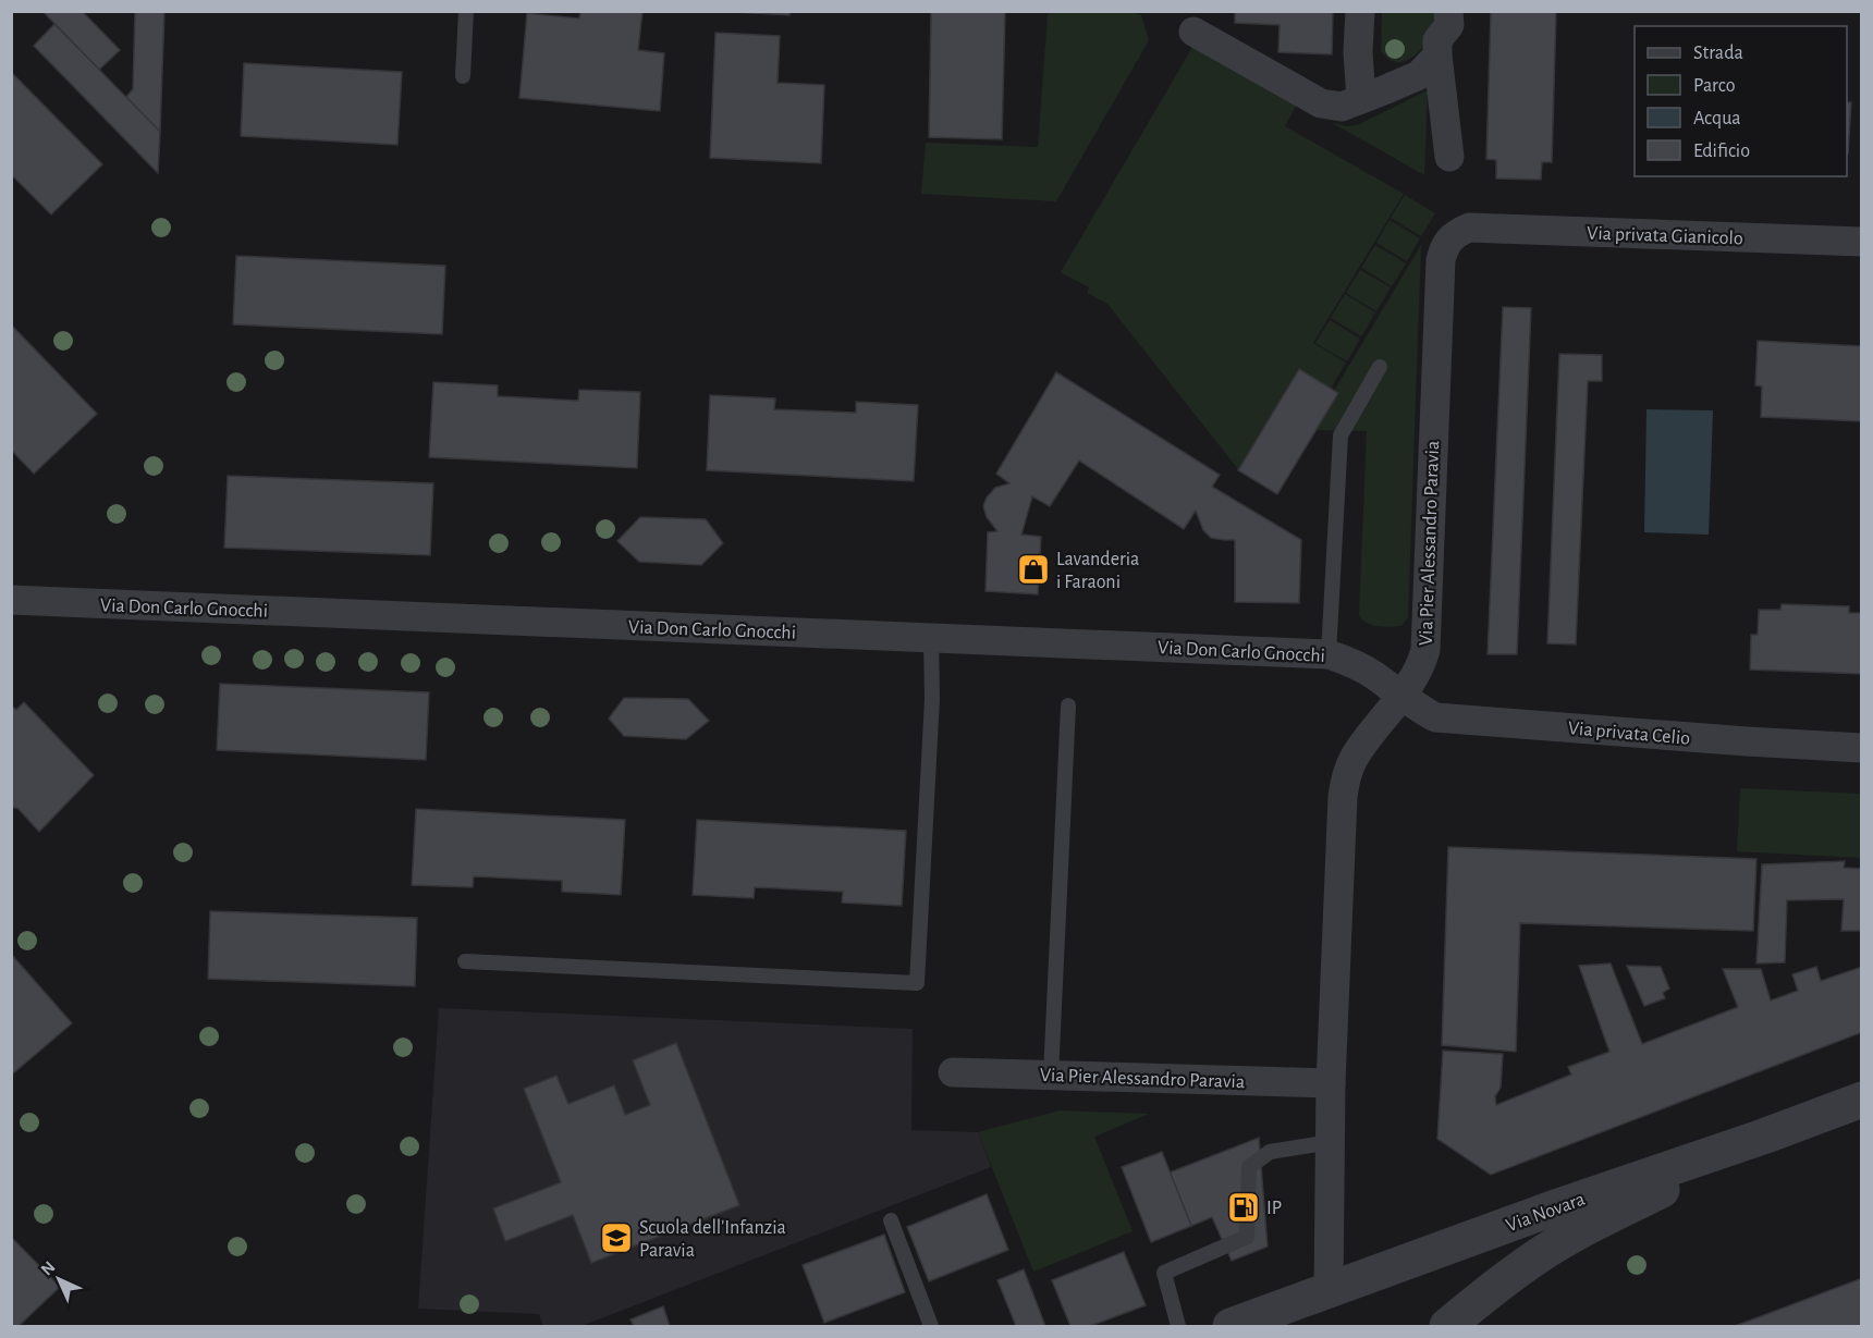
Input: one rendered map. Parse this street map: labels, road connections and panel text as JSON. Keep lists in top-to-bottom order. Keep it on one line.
{"streets":{"street":["Via privata Gianicolo","Via Pier Alessandro Paravia","Via Don Carlo Gnocchi","Via privata Celio","Via Novara"]},"crossings":[["Via privata Gianicolo","Via Pier Alessandro Paravia"],["Via Pier Alessandro Paravia","Via Don Carlo Gnocchi"],["Via Pier Alessandro Paravia","Via privata Celio"],["Via Pier Alessandro Paravia","Via Novara"],["Via Don Carlo Gnocchi","Via privata Celio"]],"places":{"shop":["Lavanderia i Faraoni"],"fuel station":["IP"],"school or university":["Scuola dell'Infanzia Paravia"]},"legend":["Strada","Parco","Acqua","Edificio"],"north":"top left"}
